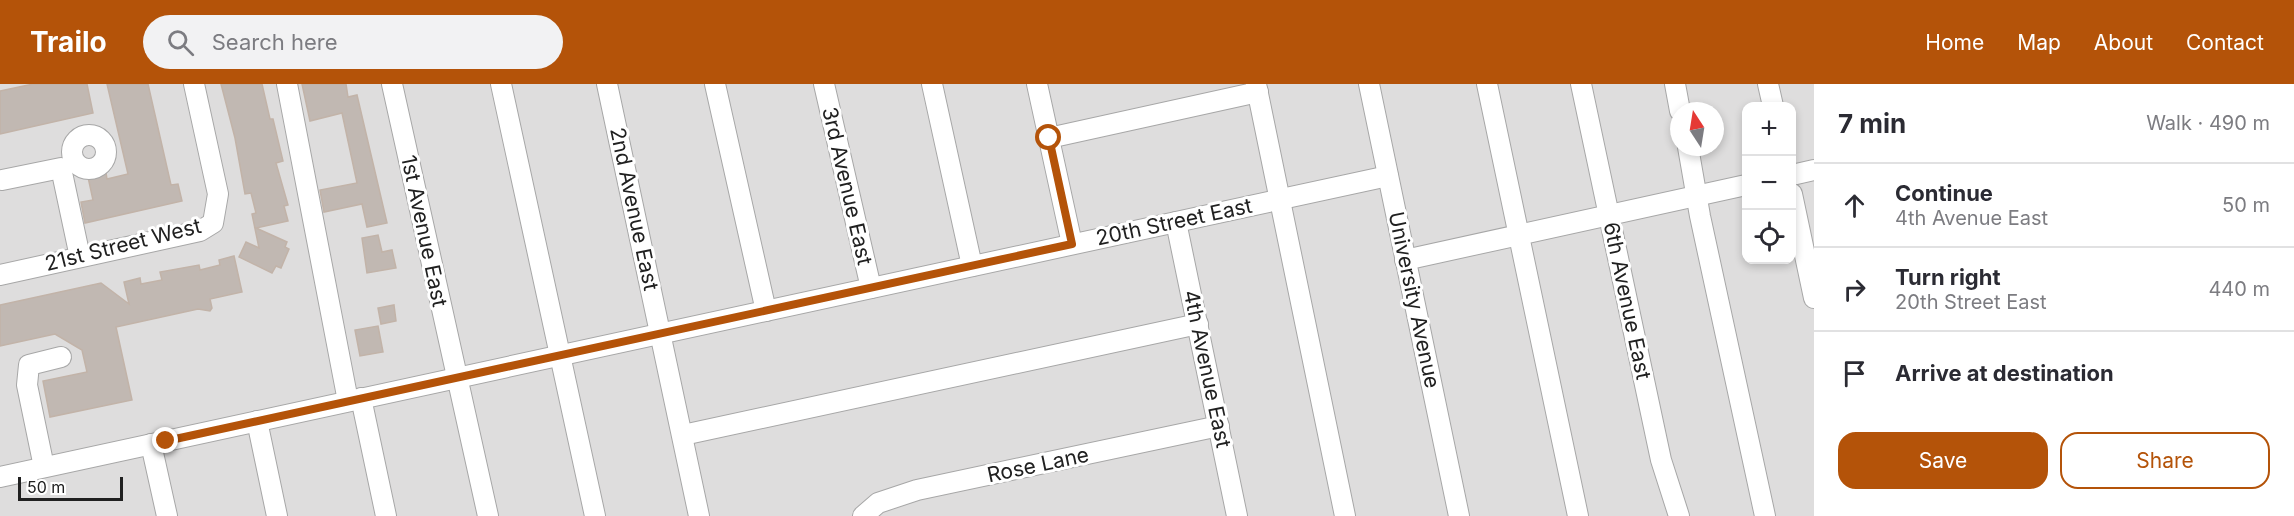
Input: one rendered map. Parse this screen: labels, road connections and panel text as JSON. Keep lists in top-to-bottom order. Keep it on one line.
{"streets":{"street":["3rd Avenue East","2nd Avenue East","20th Street East","1st Avenue East","21st Street West","University Avenue","6th Avenue East","4th Avenue East","Rose Lane"]},"crossings":[["3rd Avenue East","20th Street East"],["2nd Avenue East","20th Street East"],["20th Street East","1st Avenue East"],["20th Street East","University Avenue"],["20th Street East","4th Avenue East"],["4th Avenue East","Rose Lane"]],"scale_bar":"50 m","north":"top","page":{"header":"Trailo","search":"Search here","nav":["Home","Map","About","Contact"],"heading":["7 min","Walk · 490 m"],"map_buttons":["+","−"],"list":[["Continue","4th Avenue East","50 m"],["Turn right","20th Street East","440 m"],"Arrive at destination"],"buttons":["Save","Share"],"scale":"50 m"}}
